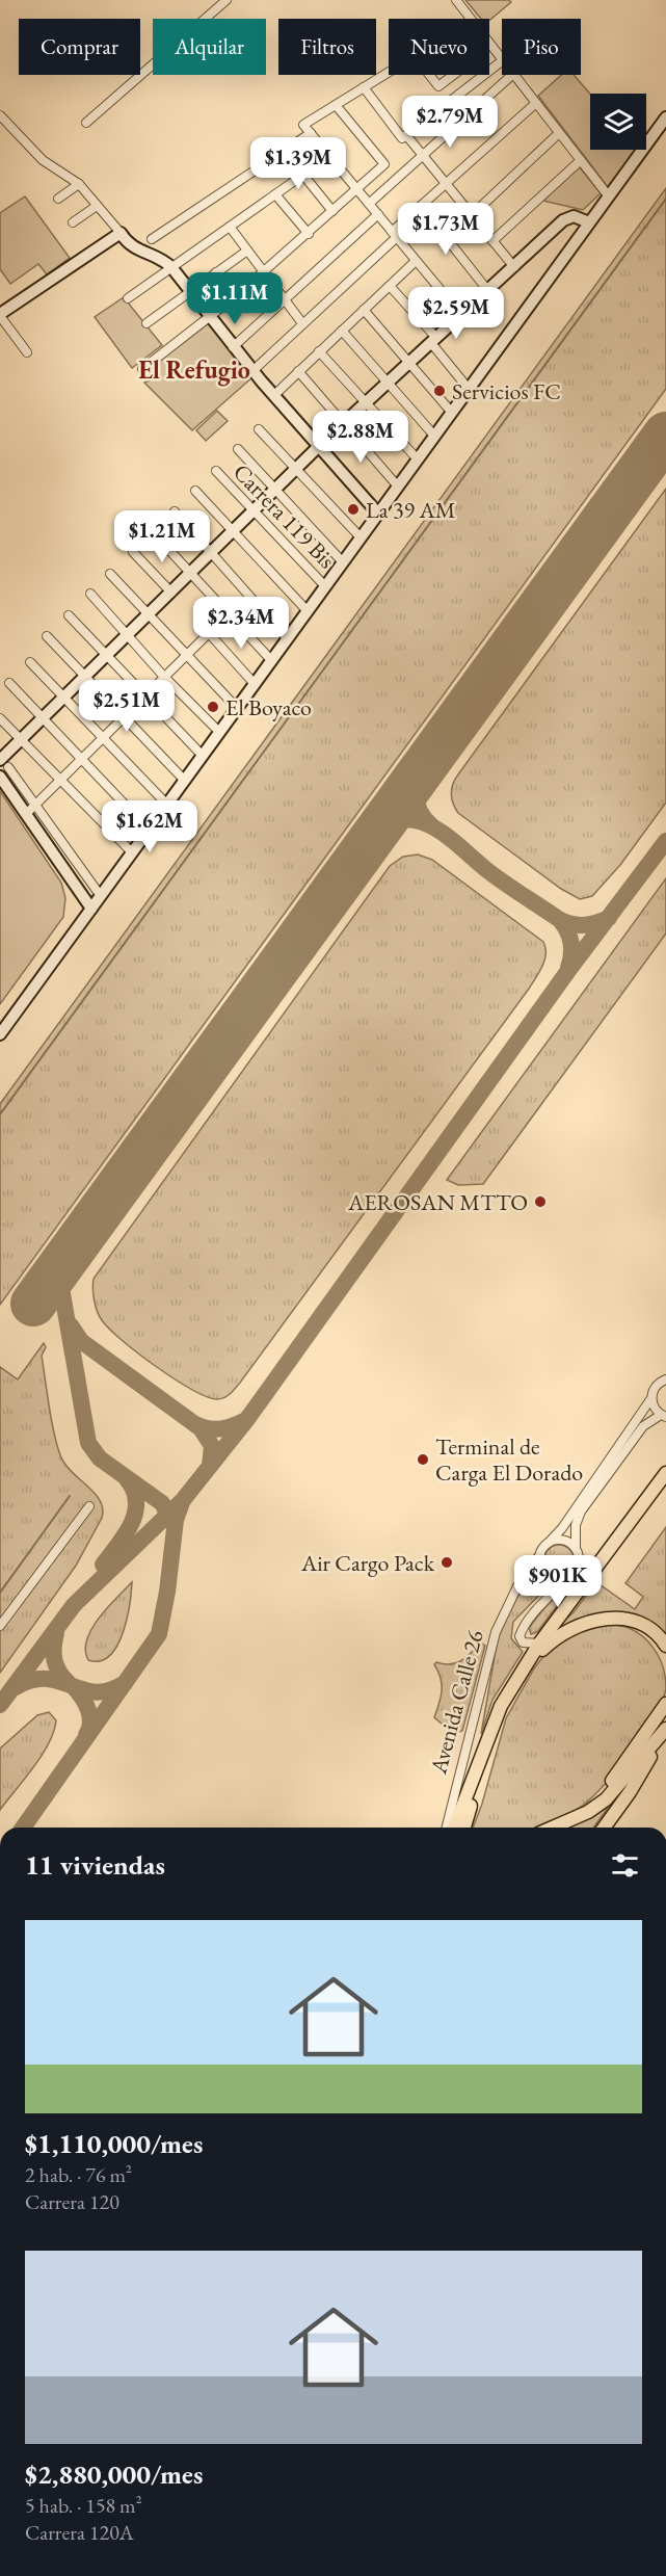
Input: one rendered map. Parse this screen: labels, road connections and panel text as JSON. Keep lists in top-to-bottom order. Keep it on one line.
{"streets":{"main road":["Avenida Calle 26"],"street":["Carrera 119 Bis"]},"districts":["El Refugio"],"places":["Servicios FC","La 39 AM","El Boyaco","AEROSAN MTTO","Terminal de Carga El Dorado","Air Cargo Pack"],"page":{"chip":["Comprar","Alquilar","Filtros","Nuevo","Piso"],"price":["$2.79M","$1.39M","$1.73M","$1.11M","$2.59M","$2.88M","$1.21M","$2.34M","$2.51M","$1.62M","$901K"],"heading":"11 viviendas","list":[{"name":"$1,110,000/mes","note":"2 hab. · 76 m² · Carrera 120"},{"name":"$2,880,000/mes","note":"5 hab. · 158 m² · Carrera 120A"}]}}
